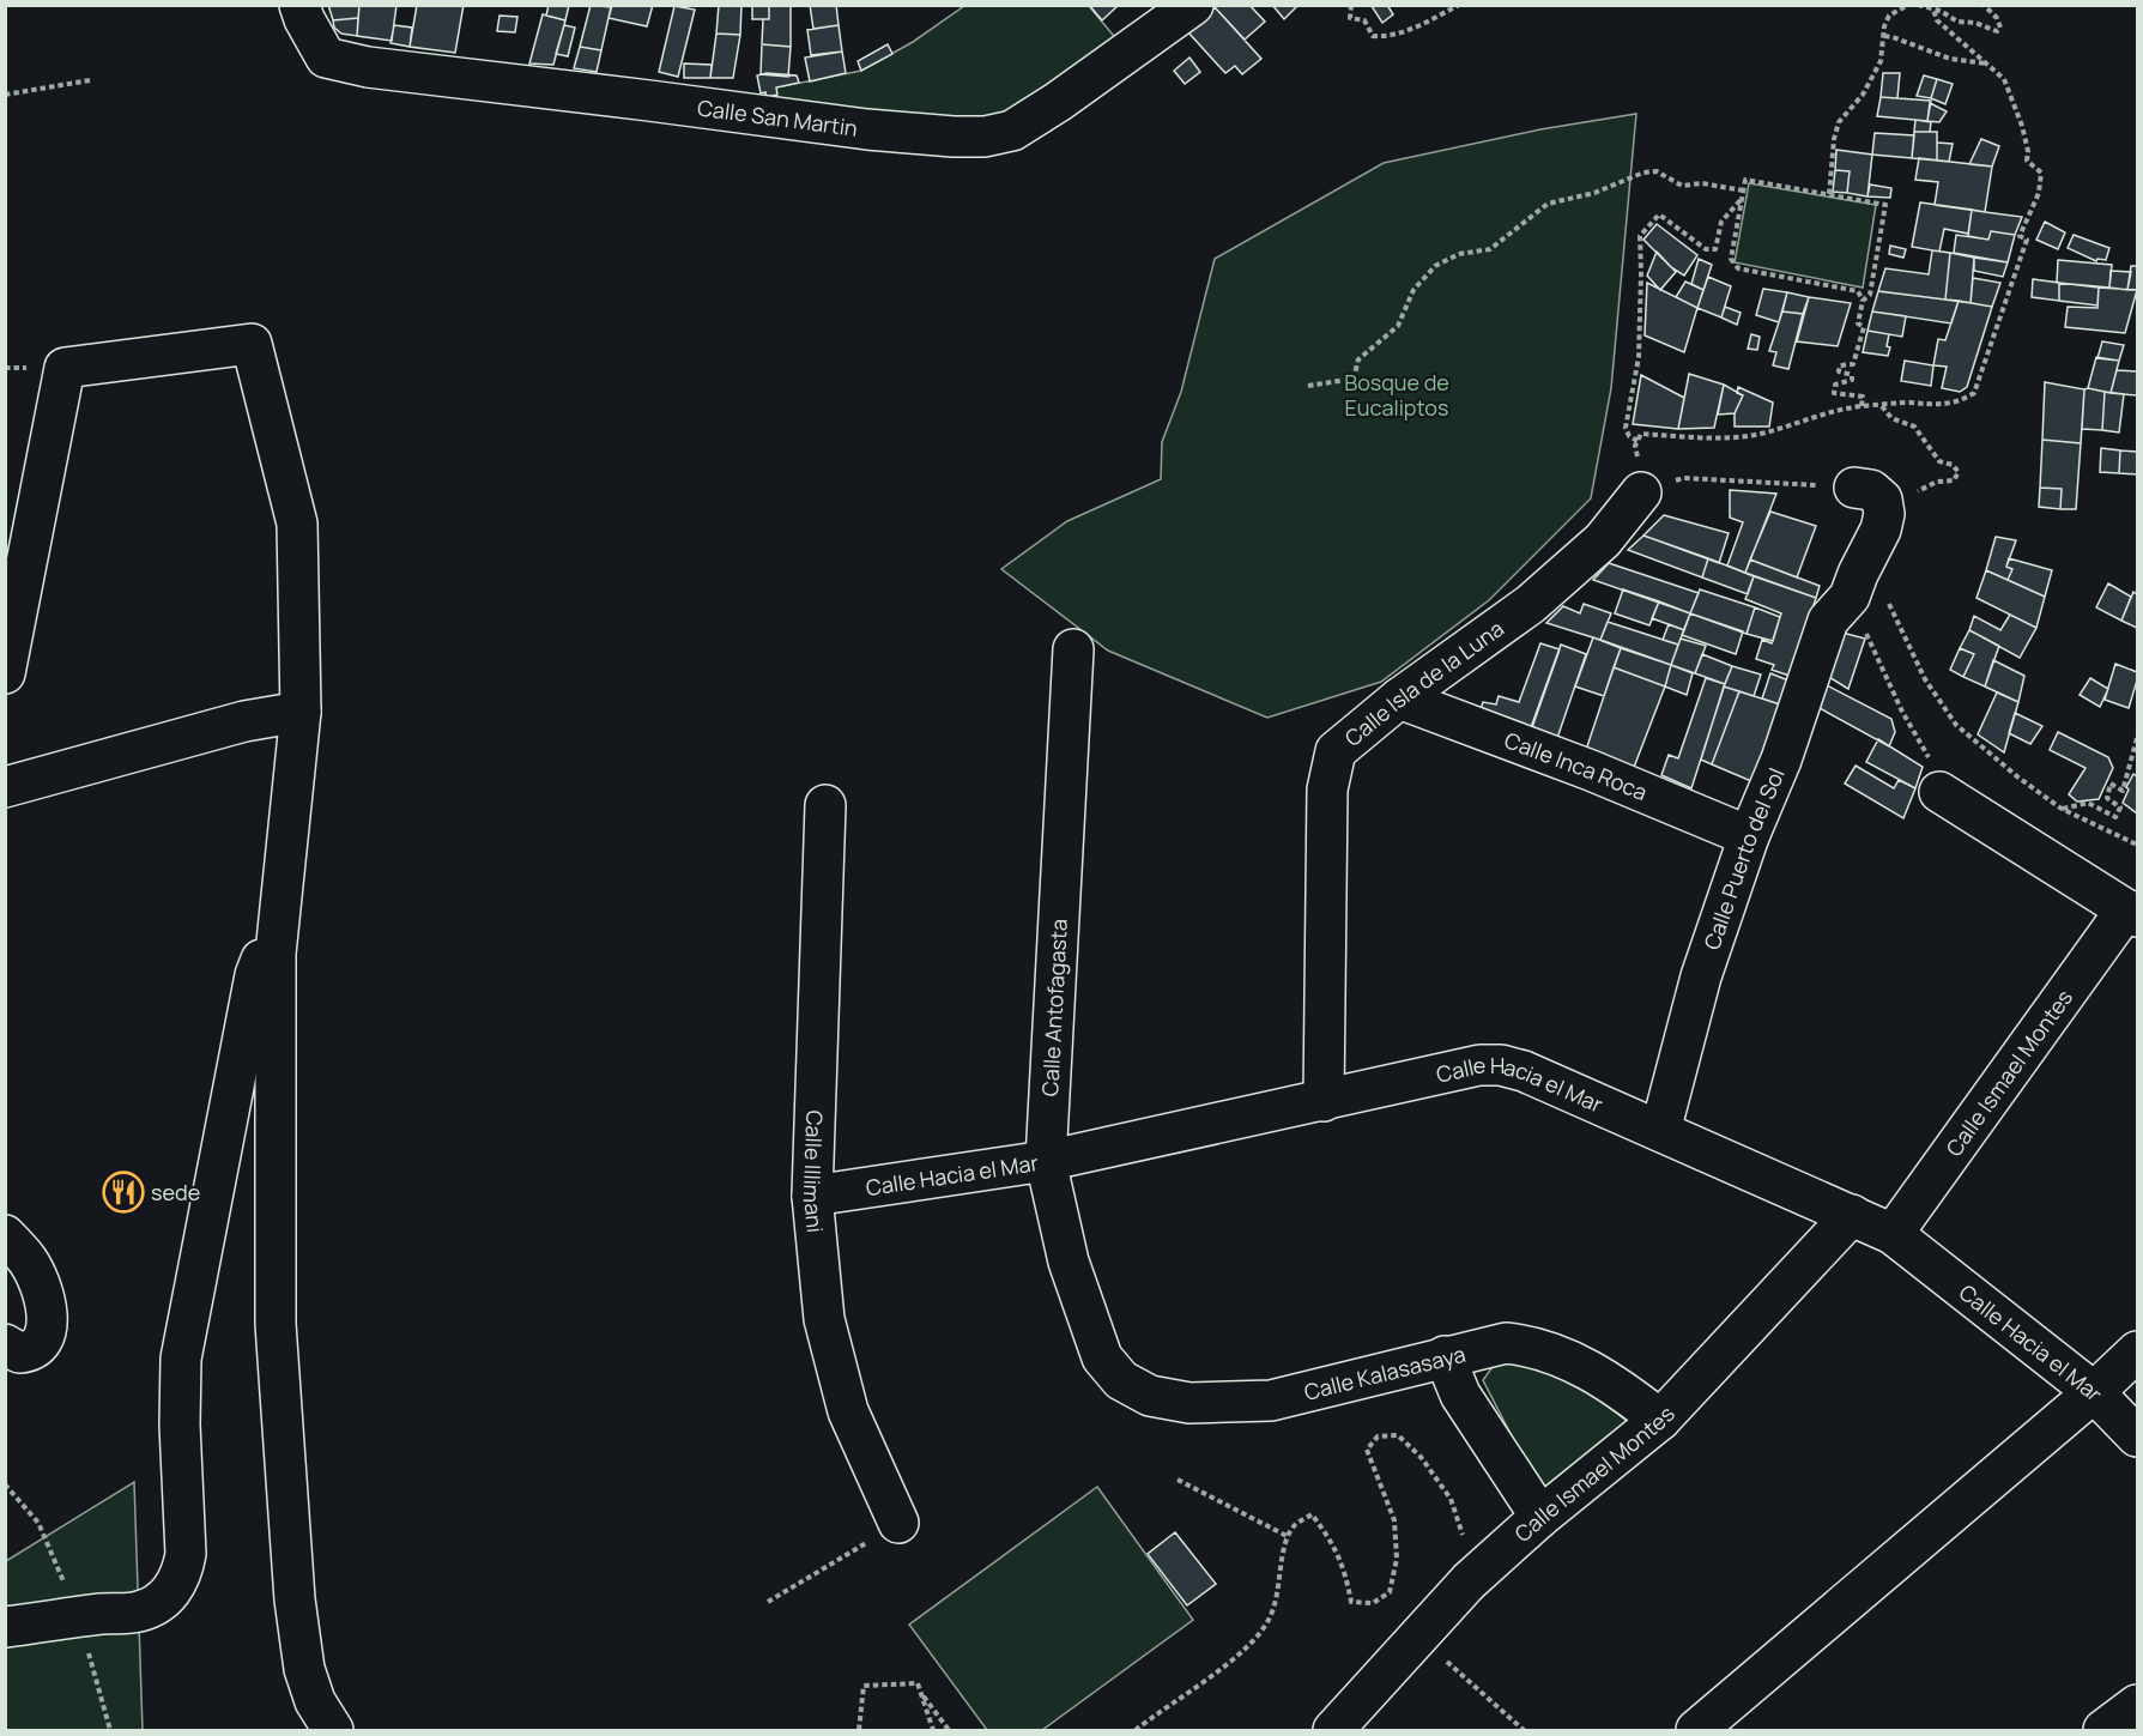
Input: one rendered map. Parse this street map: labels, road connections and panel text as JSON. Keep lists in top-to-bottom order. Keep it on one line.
{"streets":{"street":["Calle San Martin","Calle Isla de la Luna","Calle Inca Roca","Calle Puerto del Sol","Calle Antofagasta","Calle Ismael Montes","Calle Hacia el Mar","Calle Illimani","Calle Kalasasaya"]},"crossings":[["Calle Isla de la Luna","Calle Inca Roca"],["Calle Isla de la Luna","Calle Hacia el Mar"],["Calle Inca Roca","Calle Puerto del Sol"],["Calle Puerto del Sol","Calle Hacia el Mar"],["Calle Antofagasta","Calle Hacia el Mar"],["Calle Antofagasta","Calle Kalasasaya"],["Calle Ismael Montes","Calle Hacia el Mar"],["Calle Ismael Montes","Calle Kalasasaya"],["Calle Hacia el Mar","Calle Illimani"]],"parks":["Bosque de Eucaliptos"],"places":{"restaurant":["sede"]}}
